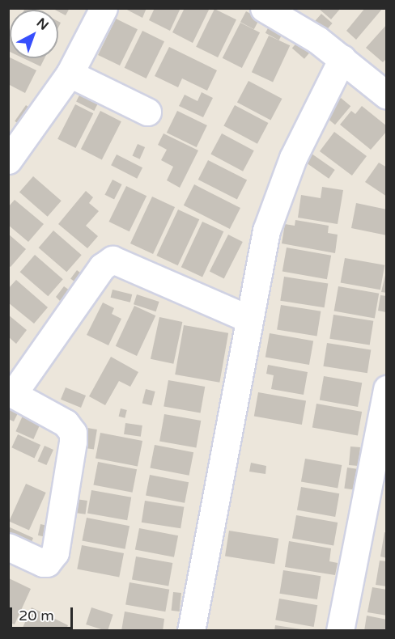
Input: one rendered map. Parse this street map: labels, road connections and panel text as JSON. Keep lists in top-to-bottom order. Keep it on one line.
{"scale_bar":"20 m","north":"top right"}
